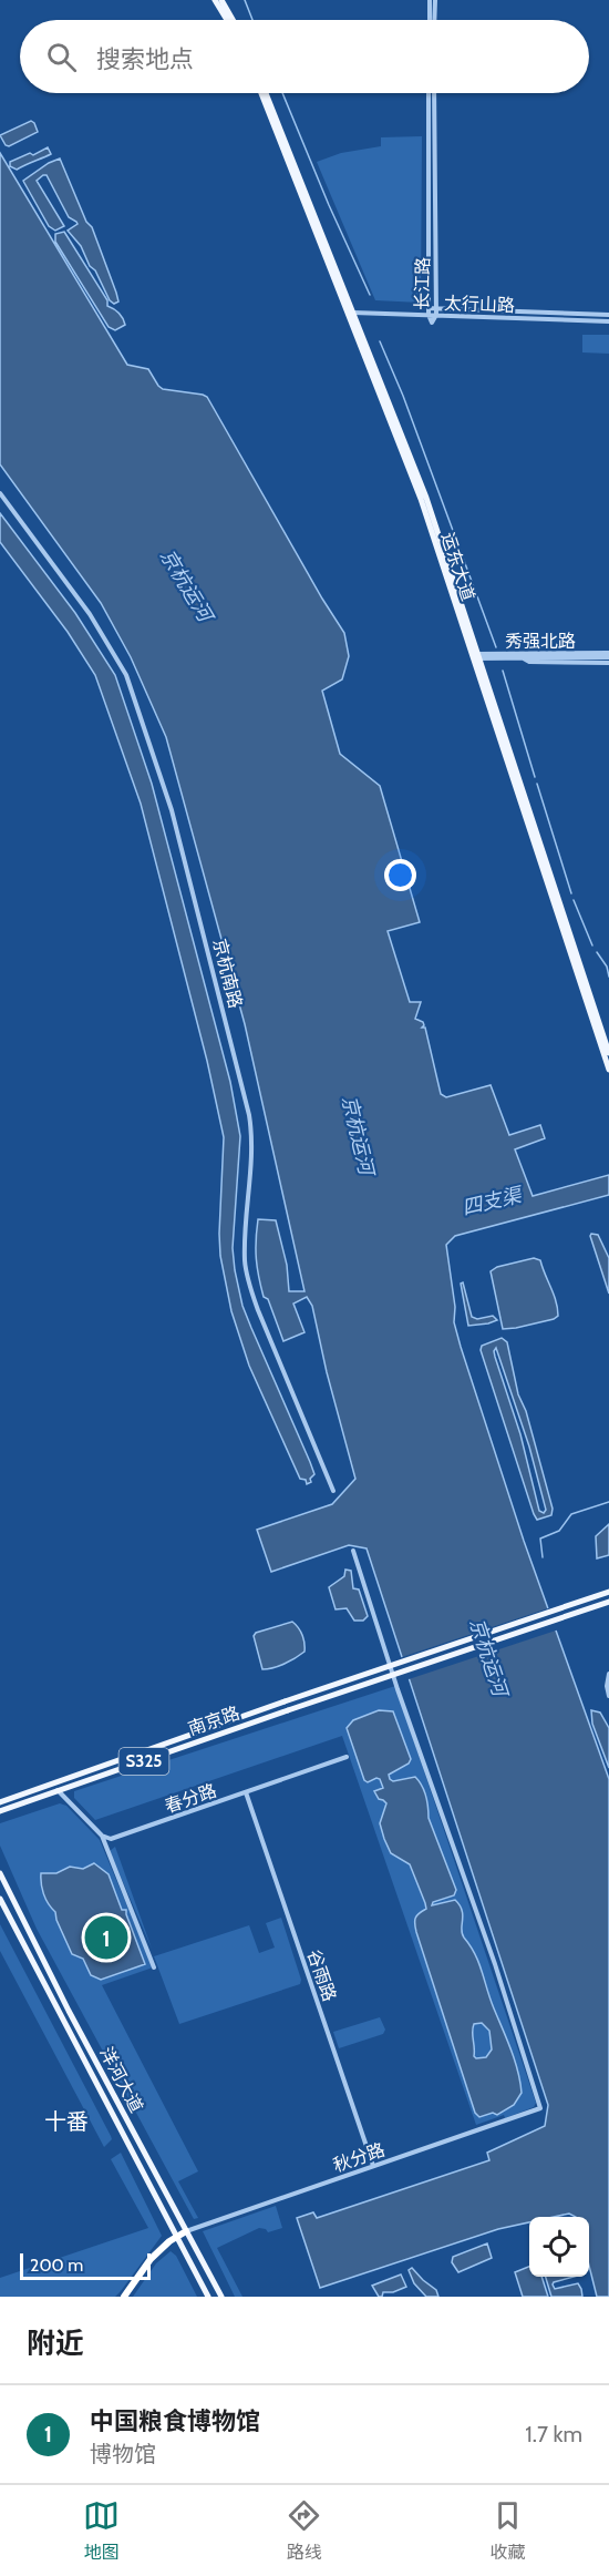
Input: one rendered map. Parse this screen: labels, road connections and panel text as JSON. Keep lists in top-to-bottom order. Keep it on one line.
{"streets":{"main road":["运东大道","南京路","S325","洋河大道"],"street":["长江路","太行山路","秀强北路","京杭南路","春分路","谷雨路","秋分路"]},"crossings":[["长江路","太行山路"],["太行山路","运东大道"],["运东大道","秀强北路"],["春分路","谷雨路"],["谷雨路","秋分路"],["洋河大道","秋分路"]],"districts":["十番"],"water":["京杭运河","四支渠"],"scale_bar":"200 m","page":{"search":"搜索地点","pins":"1","scale":"200 m","heading":"附近","list":[{"mark":"1","name":"中国粮食博物馆","note":"博物馆","value":"1.7 km"}],"nav":["地图","路线","收藏"]}}
